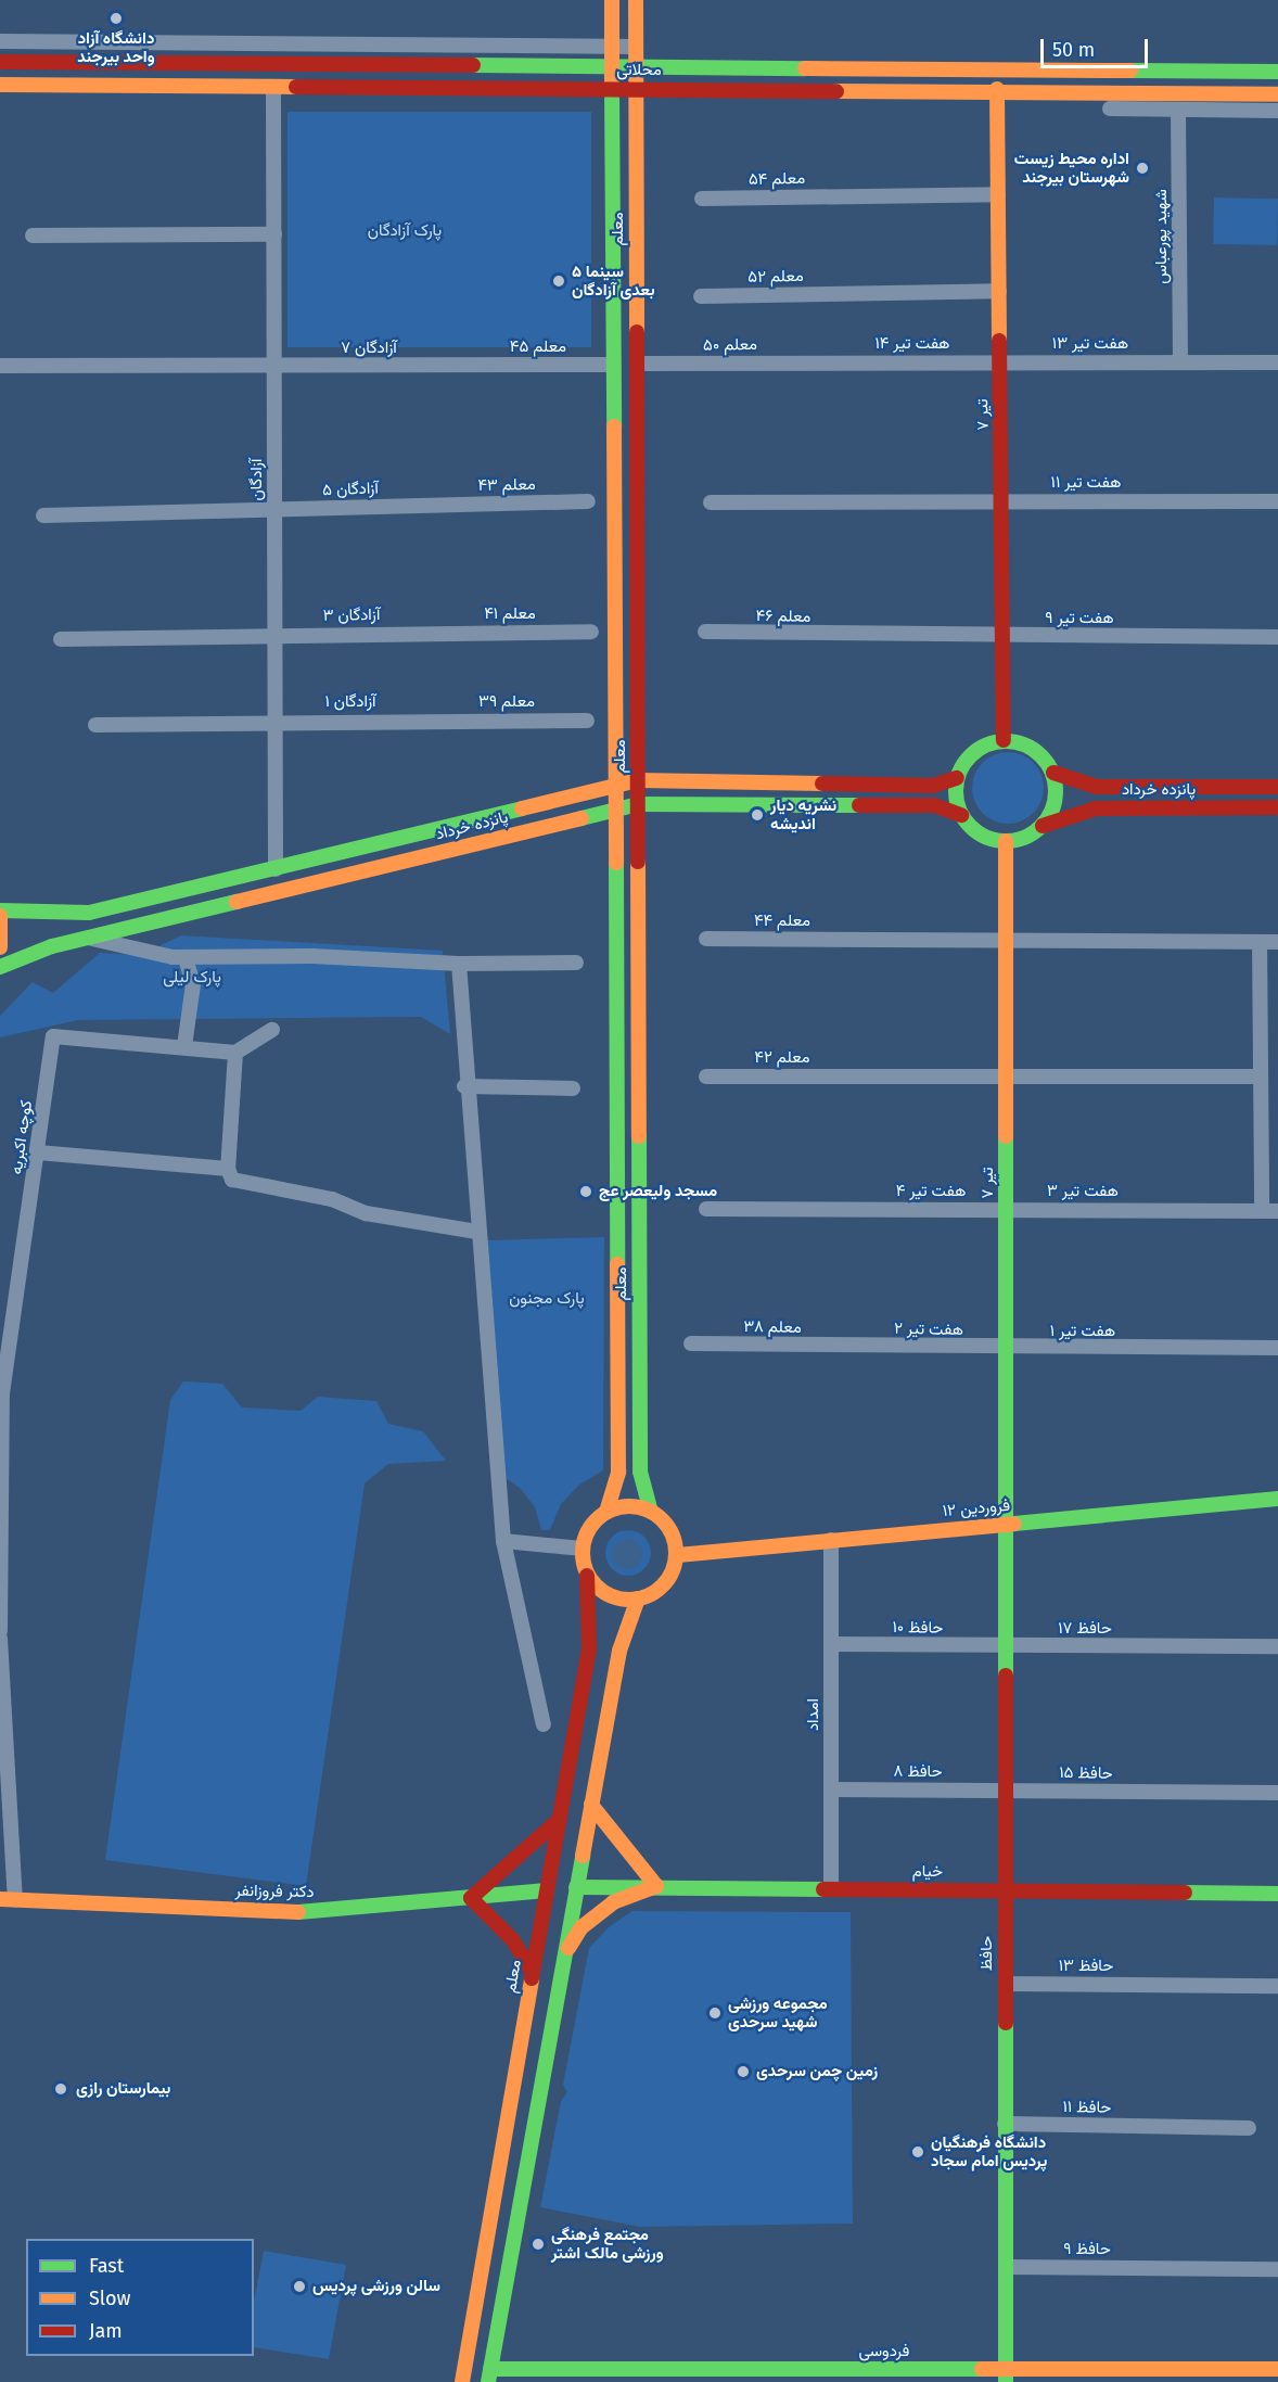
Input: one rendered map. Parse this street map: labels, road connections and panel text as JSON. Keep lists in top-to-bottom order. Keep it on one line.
{"streets":{"main road":["محلاتی","معلم","۷ تیر","پانزده خرداد","۱۲ فروردین","خیام","دکتر فروزانفر","حافظ","فردوسی"],"street":["معلم ۵۴","شهید پورعباس","معلم ۵۲","هفت تیر ۱۴","هفت تیر ۱۳","معلم ۵۰","معلم ۴۵","آزادگان ۷","آزادگان","هفت تیر ۱۱","معلم ۴۳","آزادگان ۵","معلم ۴۱","آزادگان ۳","معلم ۴۶","هفت تیر ۹","آزادگان ۱","معلم ۳۹","معلم ۴۴","معلم ۴۲","کوچه اکبریه","هفت تیر ۴","هفت تیر ۳","معلم ۳۸","هفت تیر ۲","هفت تیر ۱","حافظ ۱۰","حافظ ۱۷","امداد","حافظ ۸","حافظ ۱۵","حافظ ۱۳","حافظ ۱۱","حافظ ۹"]},"crossings":[["محلاتی","معلم"],["محلاتی","۷ تیر"],["محلاتی","آزادگان"],["معلم ۵۴","۷ تیر"],["معلم","معلم ۵۰"],["معلم","معلم ۴۵"],["معلم","پانزده خرداد"],["معلم","۱۲ فروردین"],["معلم","دکتر فروزانفر"],["شهید پورعباس","هفت تیر ۱۳"],["معلم ۵۲","۷ تیر"],["هفت تیر ۱۴","هفت تیر ۱۳"],["هفت تیر ۱۴","معلم ۵۰"],["هفت تیر ۱۴","۷ تیر"],["هفت تیر ۱۳","۷ تیر"],["معلم ۴۵","آزادگان ۷"],["آزادگان ۷","آزادگان"],["۷ تیر","هفت تیر ۱۱"],["۷ تیر","معلم ۴۶"],["۷ تیر","هفت تیر ۹"],["۷ تیر","پانزده خرداد"],["۷ تیر","معلم ۴۴"],["۷ تیر","معلم ۴۲"],["۷ تیر","هفت تیر ۴"],["۷ تیر","هفت تیر ۳"],["۷ تیر","هفت تیر ۲"],["۷ تیر","هفت تیر ۱"],["۷ تیر","۱۲ فروردین"],["۷ تیر","حافظ"],["آزادگان","آزادگان ۵"],["آزادگان","آزادگان ۳"],["آزادگان","آزادگان ۱"],["آزادگان","پانزده خرداد"],["معلم ۴۳","آزادگان ۵"],["معلم ۴۱","آزادگان ۳"],["معلم ۴۶","هفت تیر ۹"],["آزادگان ۱","معلم ۳۹"],["هفت تیر ۴","هفت تیر ۳"],["معلم ۳۸","هفت تیر ۲"],["هفت تیر ۲","هفت تیر ۱"],["۱۲ فروردین","امداد"],["۱۲ فروردین","حافظ"],["حافظ ۱۰","حافظ ۱۷"],["حافظ ۱۰","امداد"],["حافظ ۱۰","حافظ"],["حافظ ۱۷","حافظ"],["امداد","حافظ ۸"],["امداد","خیام"],["حافظ ۸","حافظ ۱۵"],["حافظ ۸","حافظ"],["حافظ ۱۵","حافظ"],["خیام","حافظ"],["حافظ","حافظ ۱۳"],["حافظ","حافظ ۱۱"],["حافظ","حافظ ۹"],["حافظ","فردوسی"]],"parks":["پارک آزادگان","پارک لیلی","پارک مجنون"],"places":["دانشگاه آزاد واحد بیرجند","اداره محیط زیست شهرستان بیرجند","سینما ۵ بعدی آزادگان","نشریه دیار اندیشه","مسجد ولیعصر عج","مجموعه ورزشی شهید سرحدی","زمین چمن سرحدی","بیمارستان رازی","دانشگاه فرهنگیان پردیس امام سجاد","مجتمع فرهنگی ورزشی مالک اشتر","سالن ورزشی پردیس"],"legend":["Fast","Slow","Jam"],"scale_bar":"50 m"}
